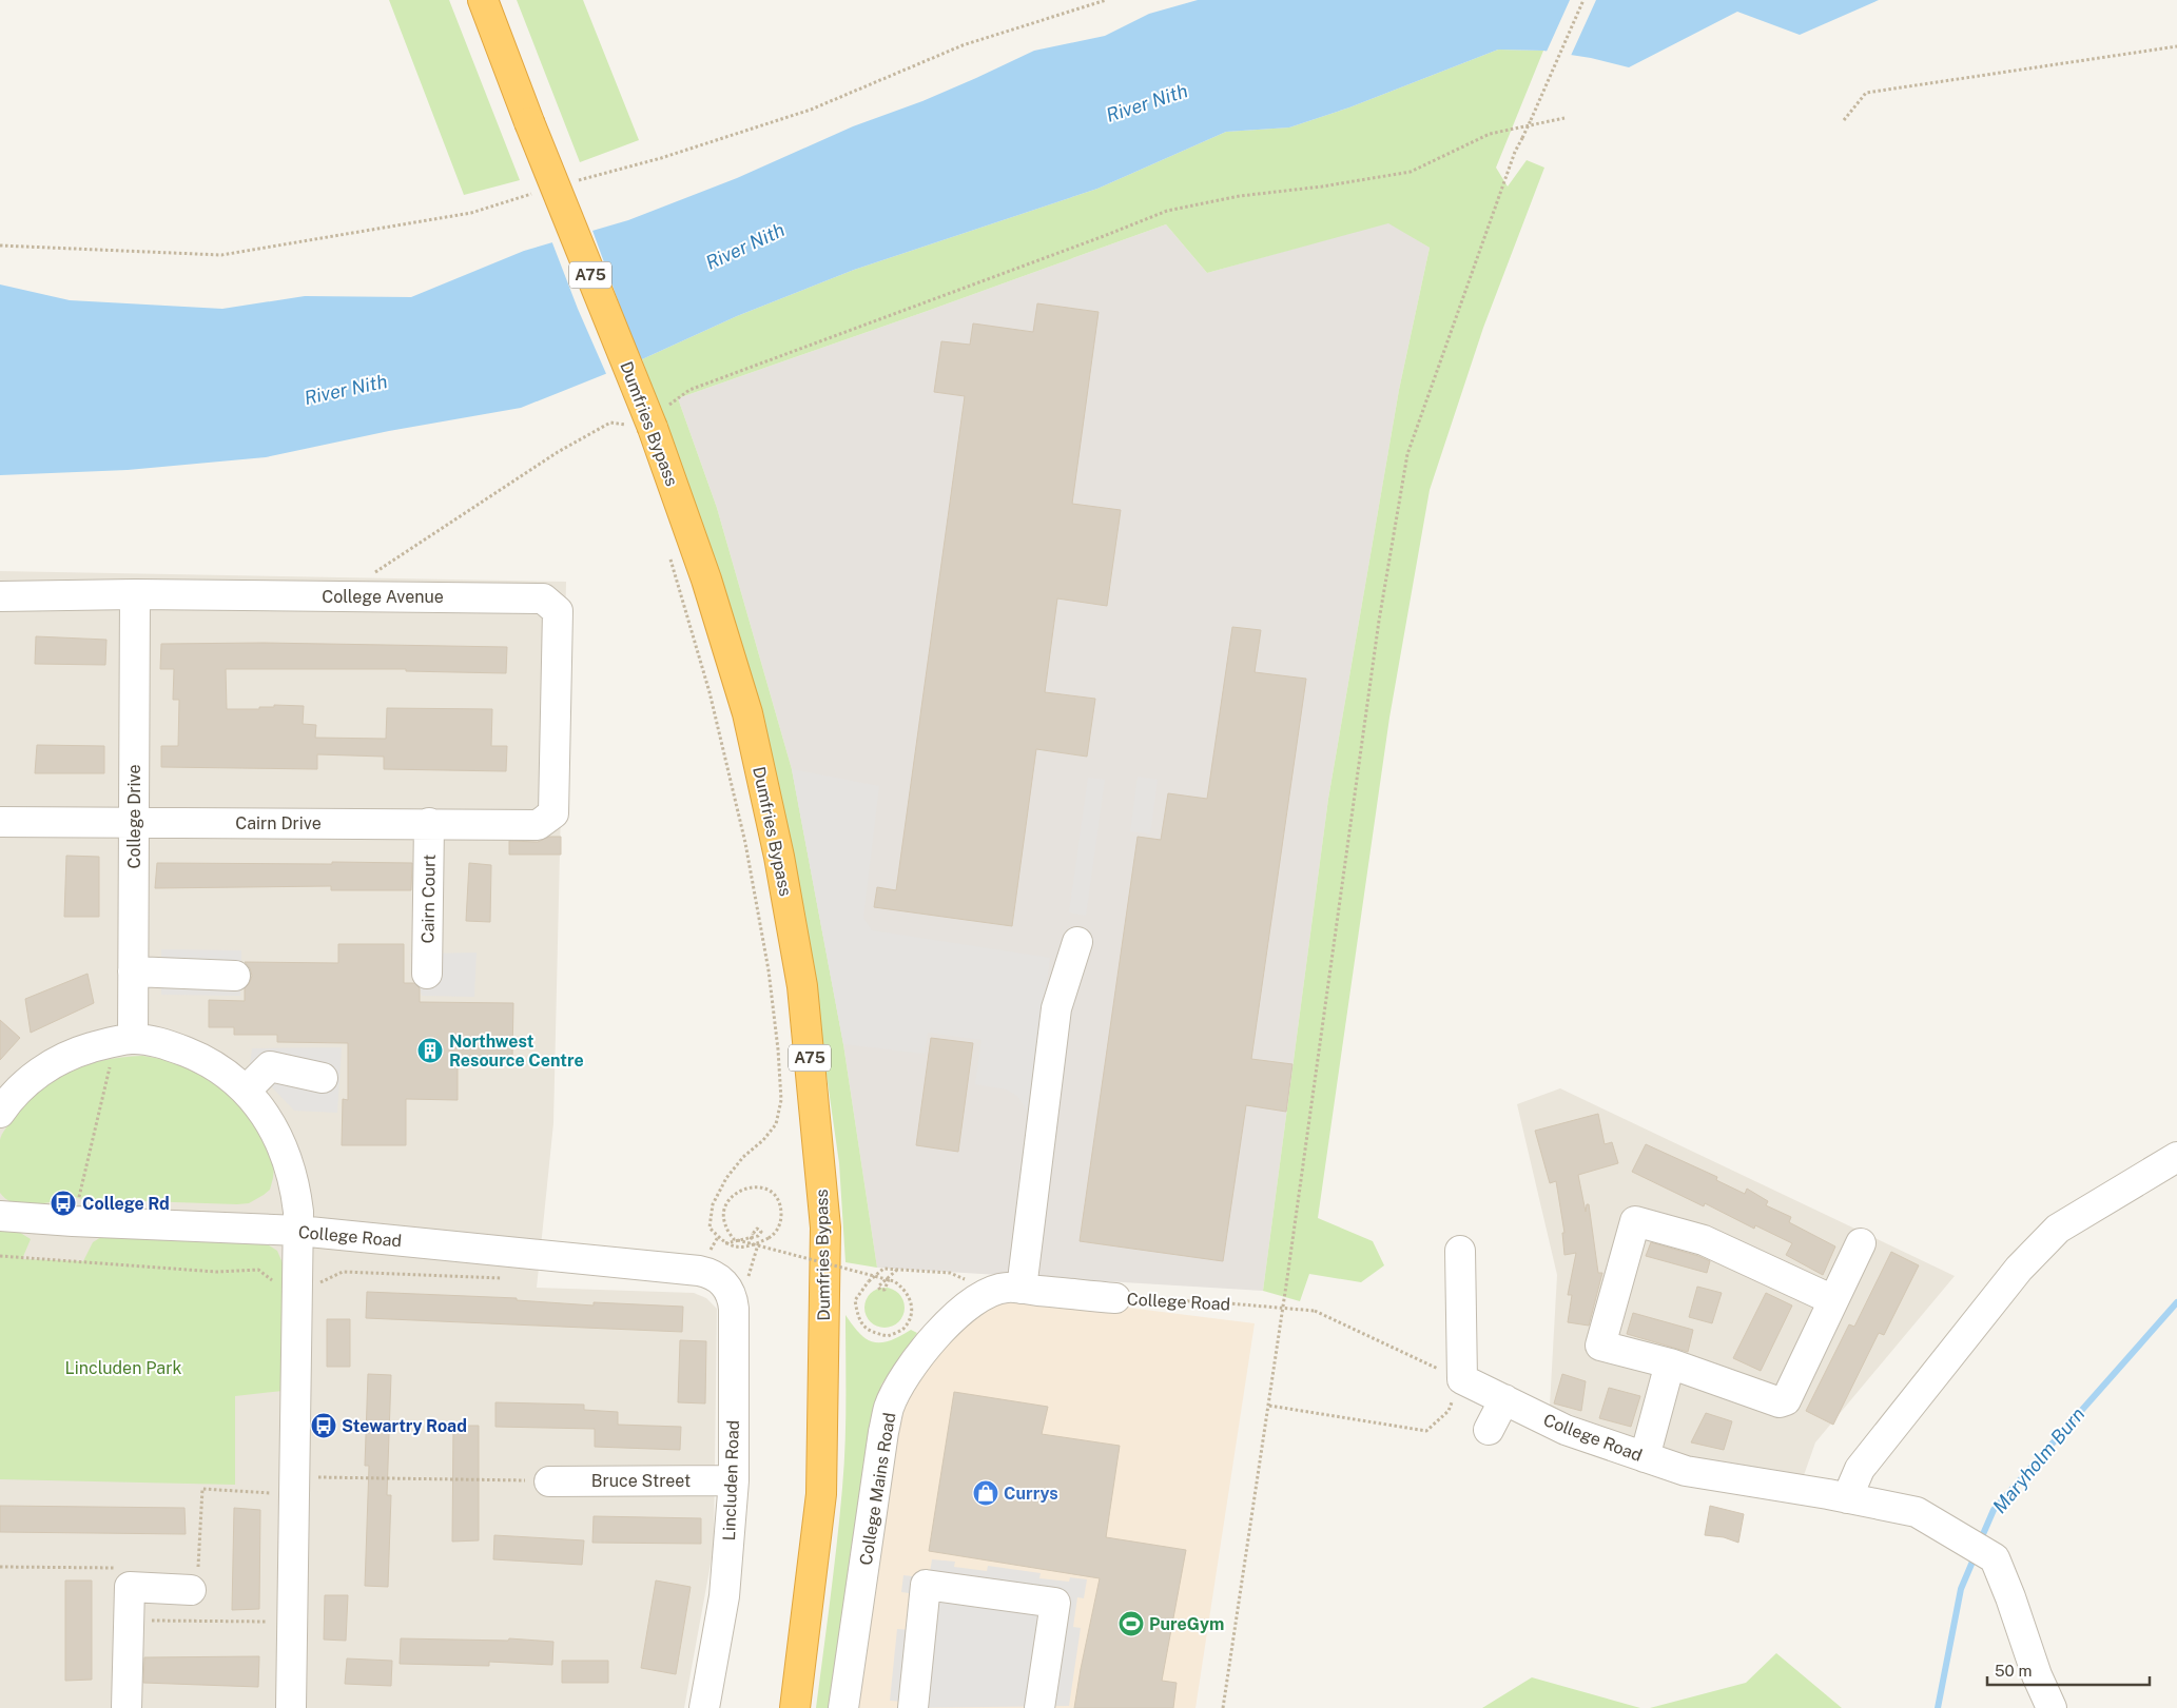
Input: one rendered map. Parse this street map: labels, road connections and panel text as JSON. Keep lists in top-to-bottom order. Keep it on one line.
{"streets":{"highway":["A75","Dumfries Bypass"],"street":["College Avenue","College Drive","Cairn Drive","Cairn Court","College Road","Bruce Street","Lincluden Road","College Mains Road"]},"crossings":[["College Avenue","College Drive"],["College Avenue","Cairn Drive"],["College Drive","Cairn Drive"],["Cairn Drive","Cairn Court"],["College Road","Lincluden Road"],["College Road","College Mains Road"],["Bruce Street","Lincluden Road"]],"water":["River Nith","Maryholm Burn"],"parks":["Lincluden Park"],"places":{"building":["Northwest Resource Centre"],"bus stop":["College Rd","Stewartry Road"],"shop":["Currys"],"sports":["PureGym"]},"scale_bar":"50 m"}
